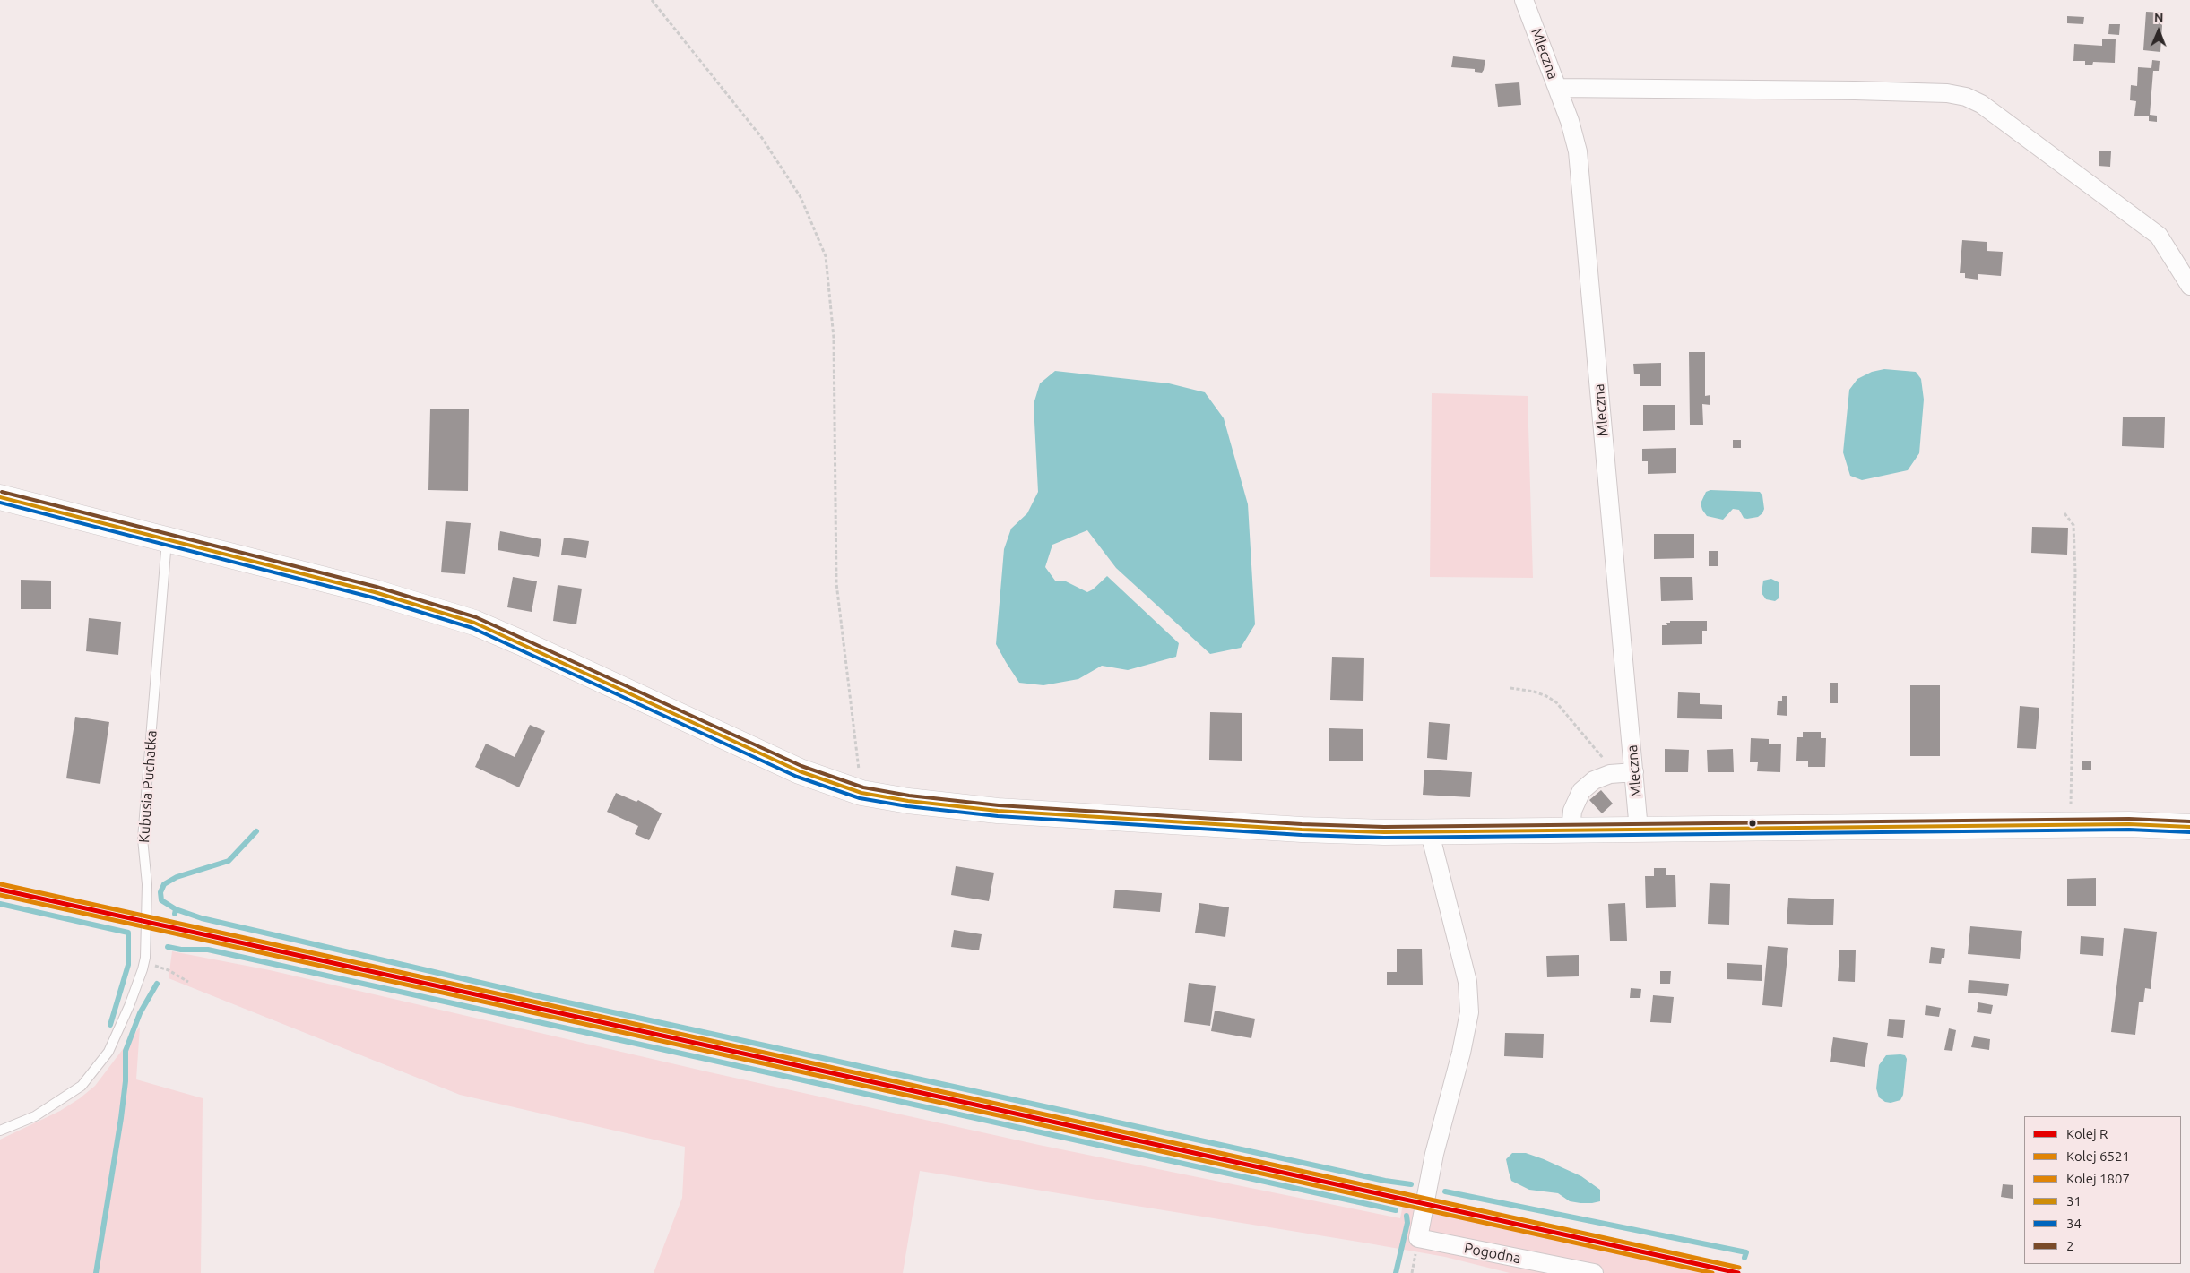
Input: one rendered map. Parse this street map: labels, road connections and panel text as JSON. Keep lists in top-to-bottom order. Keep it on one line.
{"streets":{"street":["Mleczna","Pogodna"],"lane":["Kubusia Puchatka"]},"lines":["transit line 2","transit line 31","transit line 34","rail line 1807","rail line R","rail line 6521"],"legend":["Kolej R","Kolej 6521","Kolej 1807","31","34","2"],"north":"top"}
